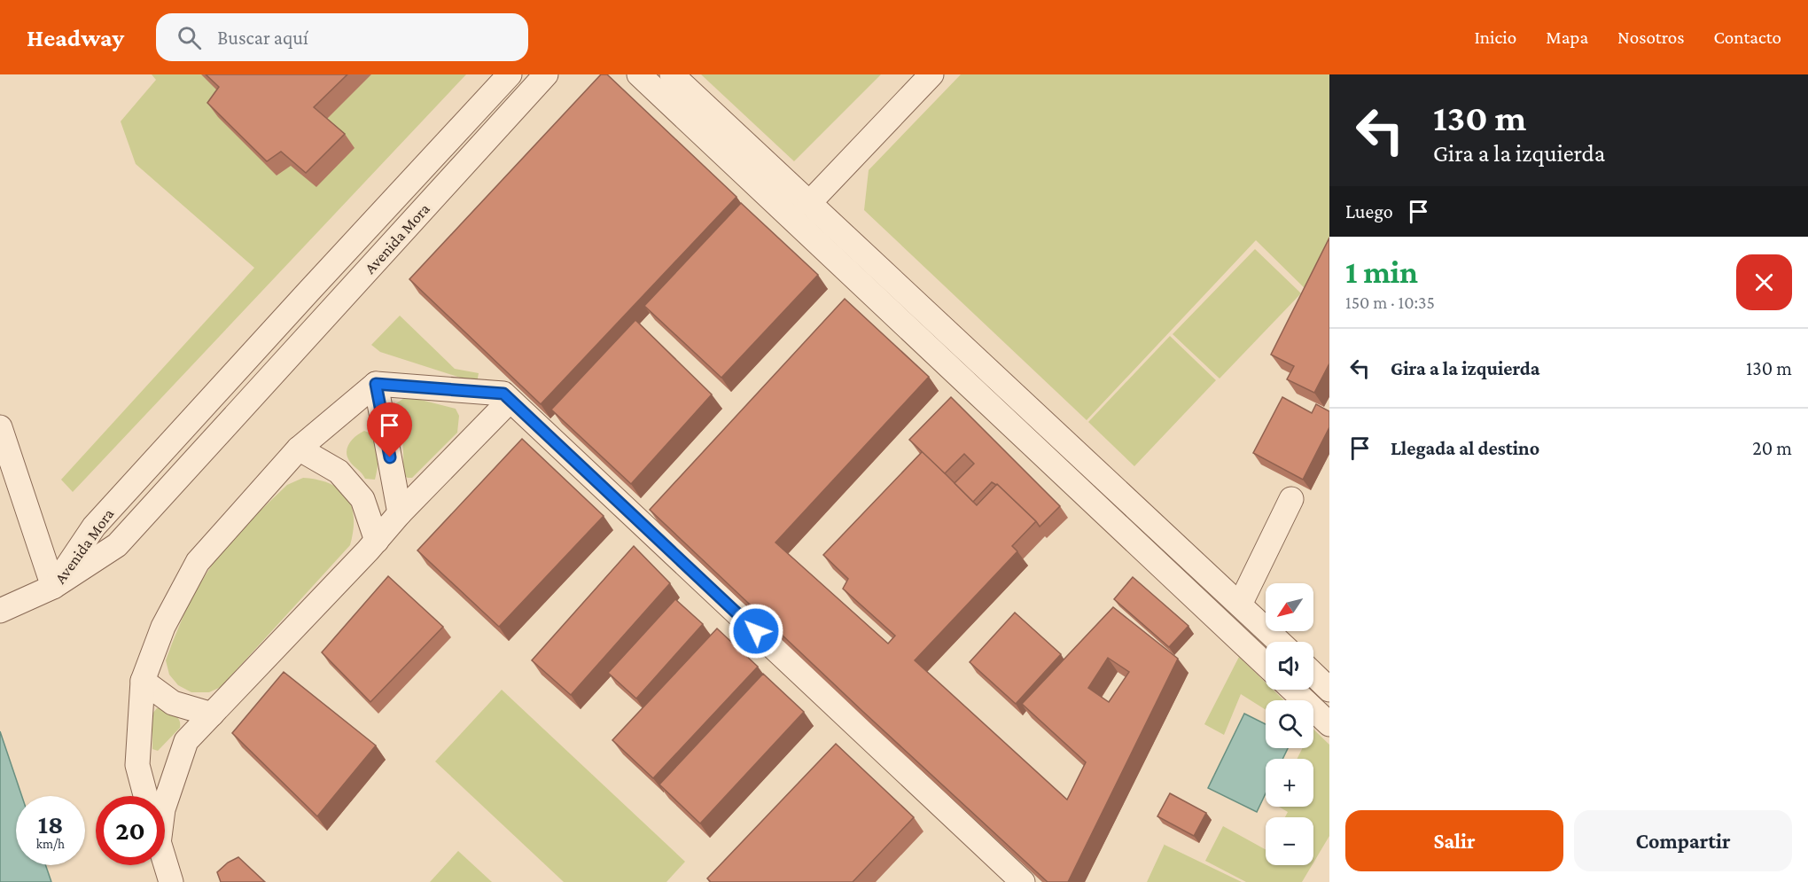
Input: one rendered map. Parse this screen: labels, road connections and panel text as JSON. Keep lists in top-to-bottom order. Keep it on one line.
{"streets":{"lane":["Avenida Mora"]},"north":"bottom left","page":{"header":"Headway","search":"Buscar aquí","nav":["Inicio","Mapa","Nosotros","Contacto"],"turn":["130 m","Gira a la izquierda"],"then":"Luego","heading":["1 min","150 m · 10:35"],"list":[{"name":"Gira a la izquierda","value":"130 m"},{"name":"Llegada al destino","value":"20 m"}],"map_buttons":["+","−"],"speed":"18 km/h","limit":"20","buttons":["Salir","Compartir"]}}
